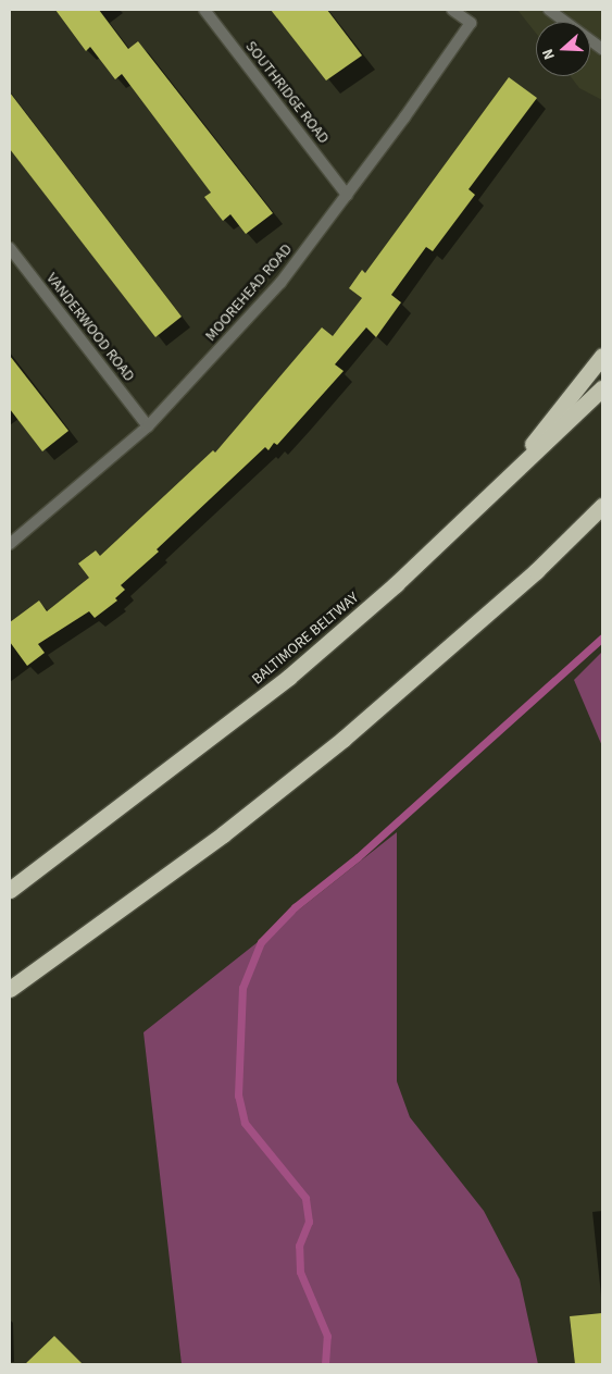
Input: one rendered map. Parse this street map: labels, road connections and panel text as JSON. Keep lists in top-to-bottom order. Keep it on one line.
{"streets":{"highway":["BALTIMORE BELTWAY"],"street":["SOUTHRIDGE ROAD","MOOREHEAD ROAD","VANDERWOOD ROAD"]},"crossings":[["SOUTHRIDGE ROAD","MOOREHEAD ROAD"],["MOOREHEAD ROAD","VANDERWOOD ROAD"]],"north":"left"}
